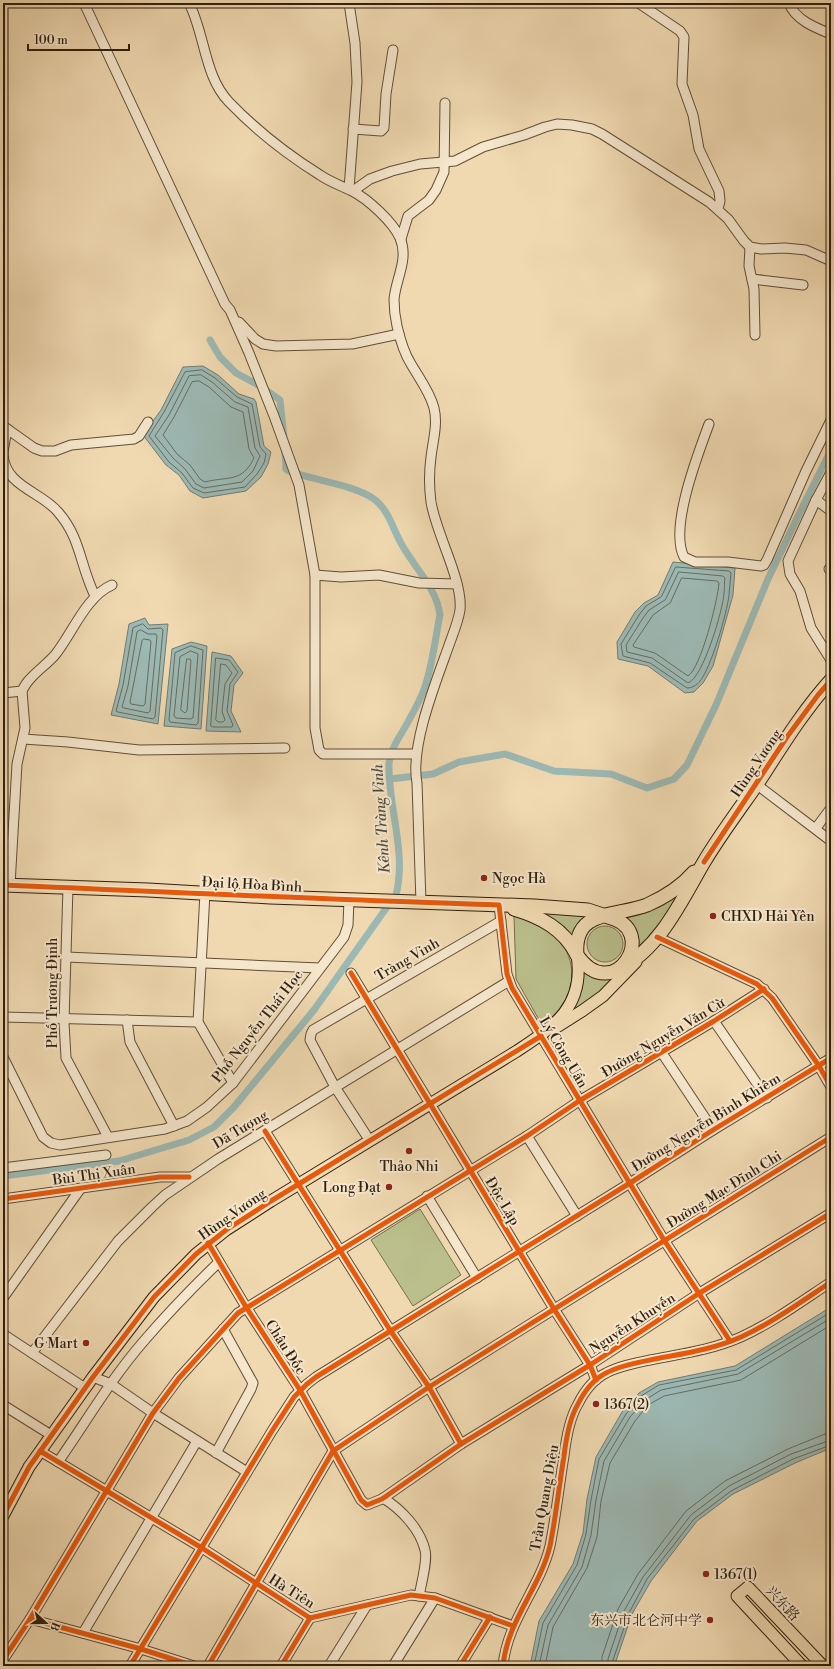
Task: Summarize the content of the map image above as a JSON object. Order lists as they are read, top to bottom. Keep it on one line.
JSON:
{"streets":{"highway":["Hùng Vương","Đại lộ Hòa Bình"],"main road":["兴东路"],"street":["Tràng Vinh","Phố Trương Định","Phố Nguyễn Thái Học","Đường Nguyễn Văn Cừ","Lý Công Uẩn","Đường Nguyễn Bỉnh Khiêm","Dã Tượng","Bùi Thị Xuân","Đường Mạc Đĩnh Chi","Độc Lập","Nguyễn Khuyến","Châu Đốc","Trần Quang Diệu","Hà Tiên"]},"crossings":[["Hùng Vương","Tràng Vinh"],["Hùng Vương","Lý Công Uẩn"],["Hùng Vương","Độc Lập"],["Hùng Vương","Châu Đốc"],["Hùng Vương","Hà Tiên"],["Đại lộ Hòa Bình","Phố Trương Định"],["Đại lộ Hòa Bình","Phố Nguyễn Thái Học"],["Đại lộ Hòa Bình","Lý Công Uẩn"],["Tràng Vinh","Lý Công Uẩn"],["Tràng Vinh","Dã Tượng"],["Tràng Vinh","Độc Lập"],["Phố Trương Định","Phố Nguyễn Thái Học"],["Đường Nguyễn Văn Cừ","Lý Công Uẩn"],["Đường Nguyễn Văn Cừ","Độc Lập"],["Đường Nguyễn Văn Cừ","Châu Đốc"],["Đường Nguyễn Văn Cừ","Hà Tiên"],["Lý Công Uẩn","Đường Nguyễn Bỉnh Khiêm"],["Lý Công Uẩn","Dã Tượng"],["Lý Công Uẩn","Đường Mạc Đĩnh Chi"],["Lý Công Uẩn","Nguyễn Khuyến"],["Đường Nguyễn Bỉnh Khiêm","Độc Lập"],["Đường Nguyễn Bỉnh Khiêm","Châu Đốc"],["Đường Nguyễn Bỉnh Khiêm","Hà Tiên"],["Dã Tượng","Bùi Thị Xuân"],["Dã Tượng","Độc Lập"],["Đường Mạc Đĩnh Chi","Độc Lập"],["Đường Mạc Đĩnh Chi","Châu Đốc"],["Đường Mạc Đĩnh Chi","Hà Tiên"],["Độc Lập","Nguyễn Khuyến"],["Độc Lập","Trần Quang Diệu"],["Nguyễn Khuyến","Châu Đốc"],["Trần Quang Diệu","Hà Tiên"]],"water":["Kênh Tràng Vinh"],"places":["Ngọc Hà","CHXD Hải Yên","Thảo Nhi","Long Đạt","G Mart","1367(2)","1367(1)","东兴市北仑河中学"],"scale_bar":"100 m","north":"right"}
